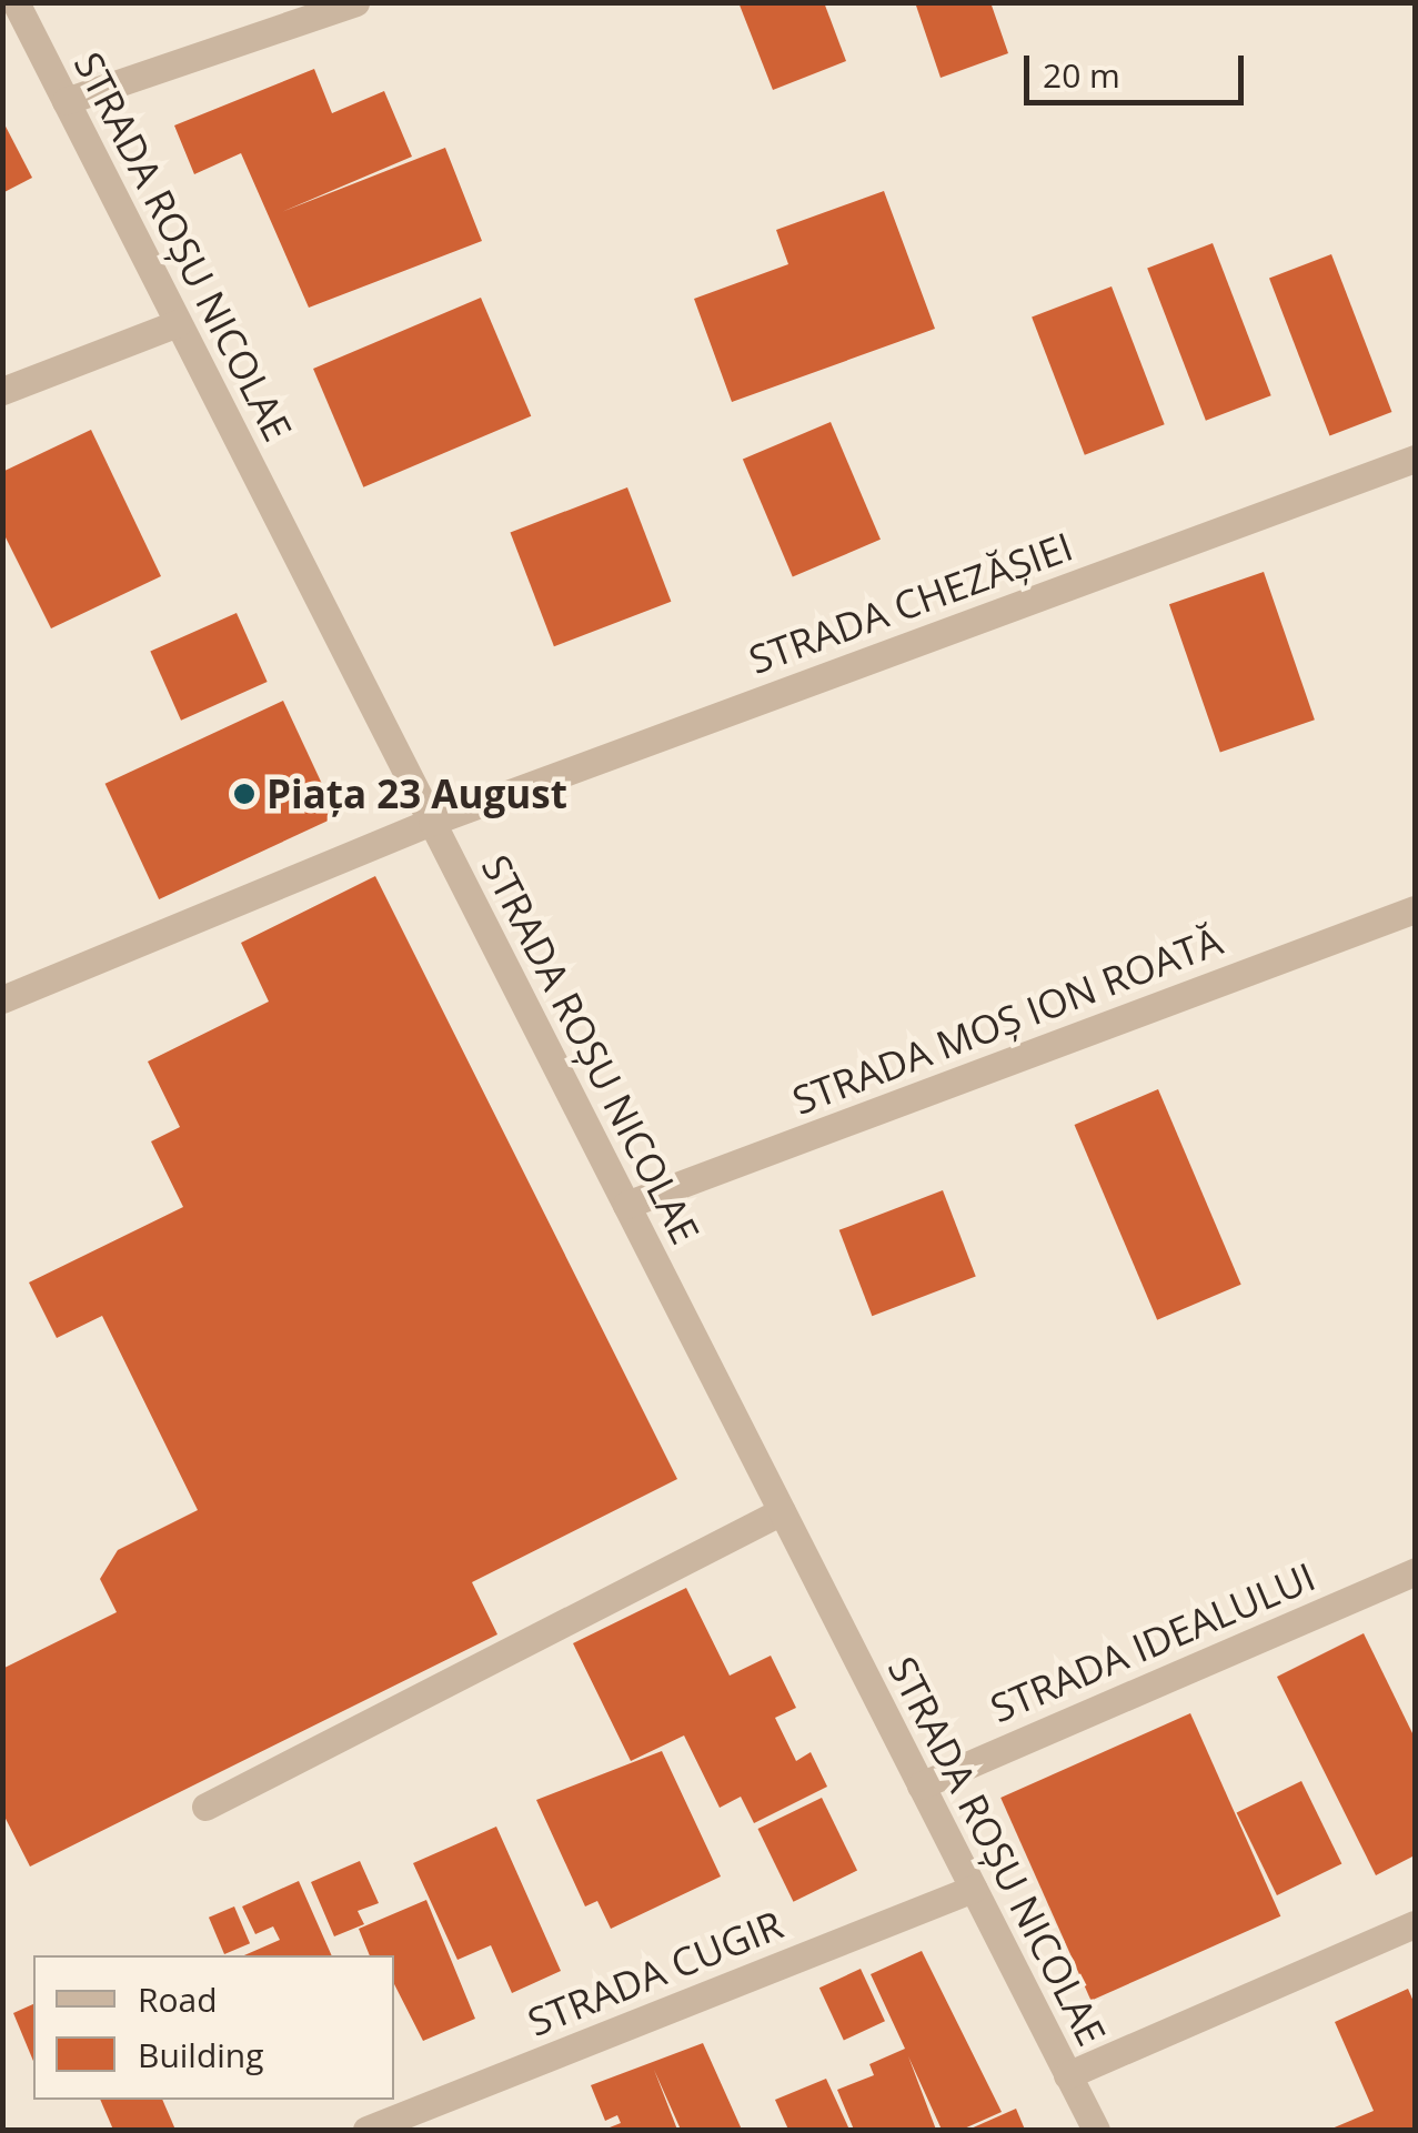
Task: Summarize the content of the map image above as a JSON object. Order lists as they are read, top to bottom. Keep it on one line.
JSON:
{"streets":{"street":["STRADA ROȘU NICOLAE","STRADA CHEZĂȘIEI","STRADA MOȘ ION ROATĂ","STRADA IDEALULUI","STRADA CUGIR"]},"crossings":[["STRADA ROȘU NICOLAE","STRADA CHEZĂȘIEI"],["STRADA ROȘU NICOLAE","STRADA MOȘ ION ROATĂ"],["STRADA ROȘU NICOLAE","STRADA IDEALULUI"],["STRADA ROȘU NICOLAE","STRADA CUGIR"]],"places":["Piața 23 August"],"legend":["Road","Building"],"scale_bar":"20 m"}
